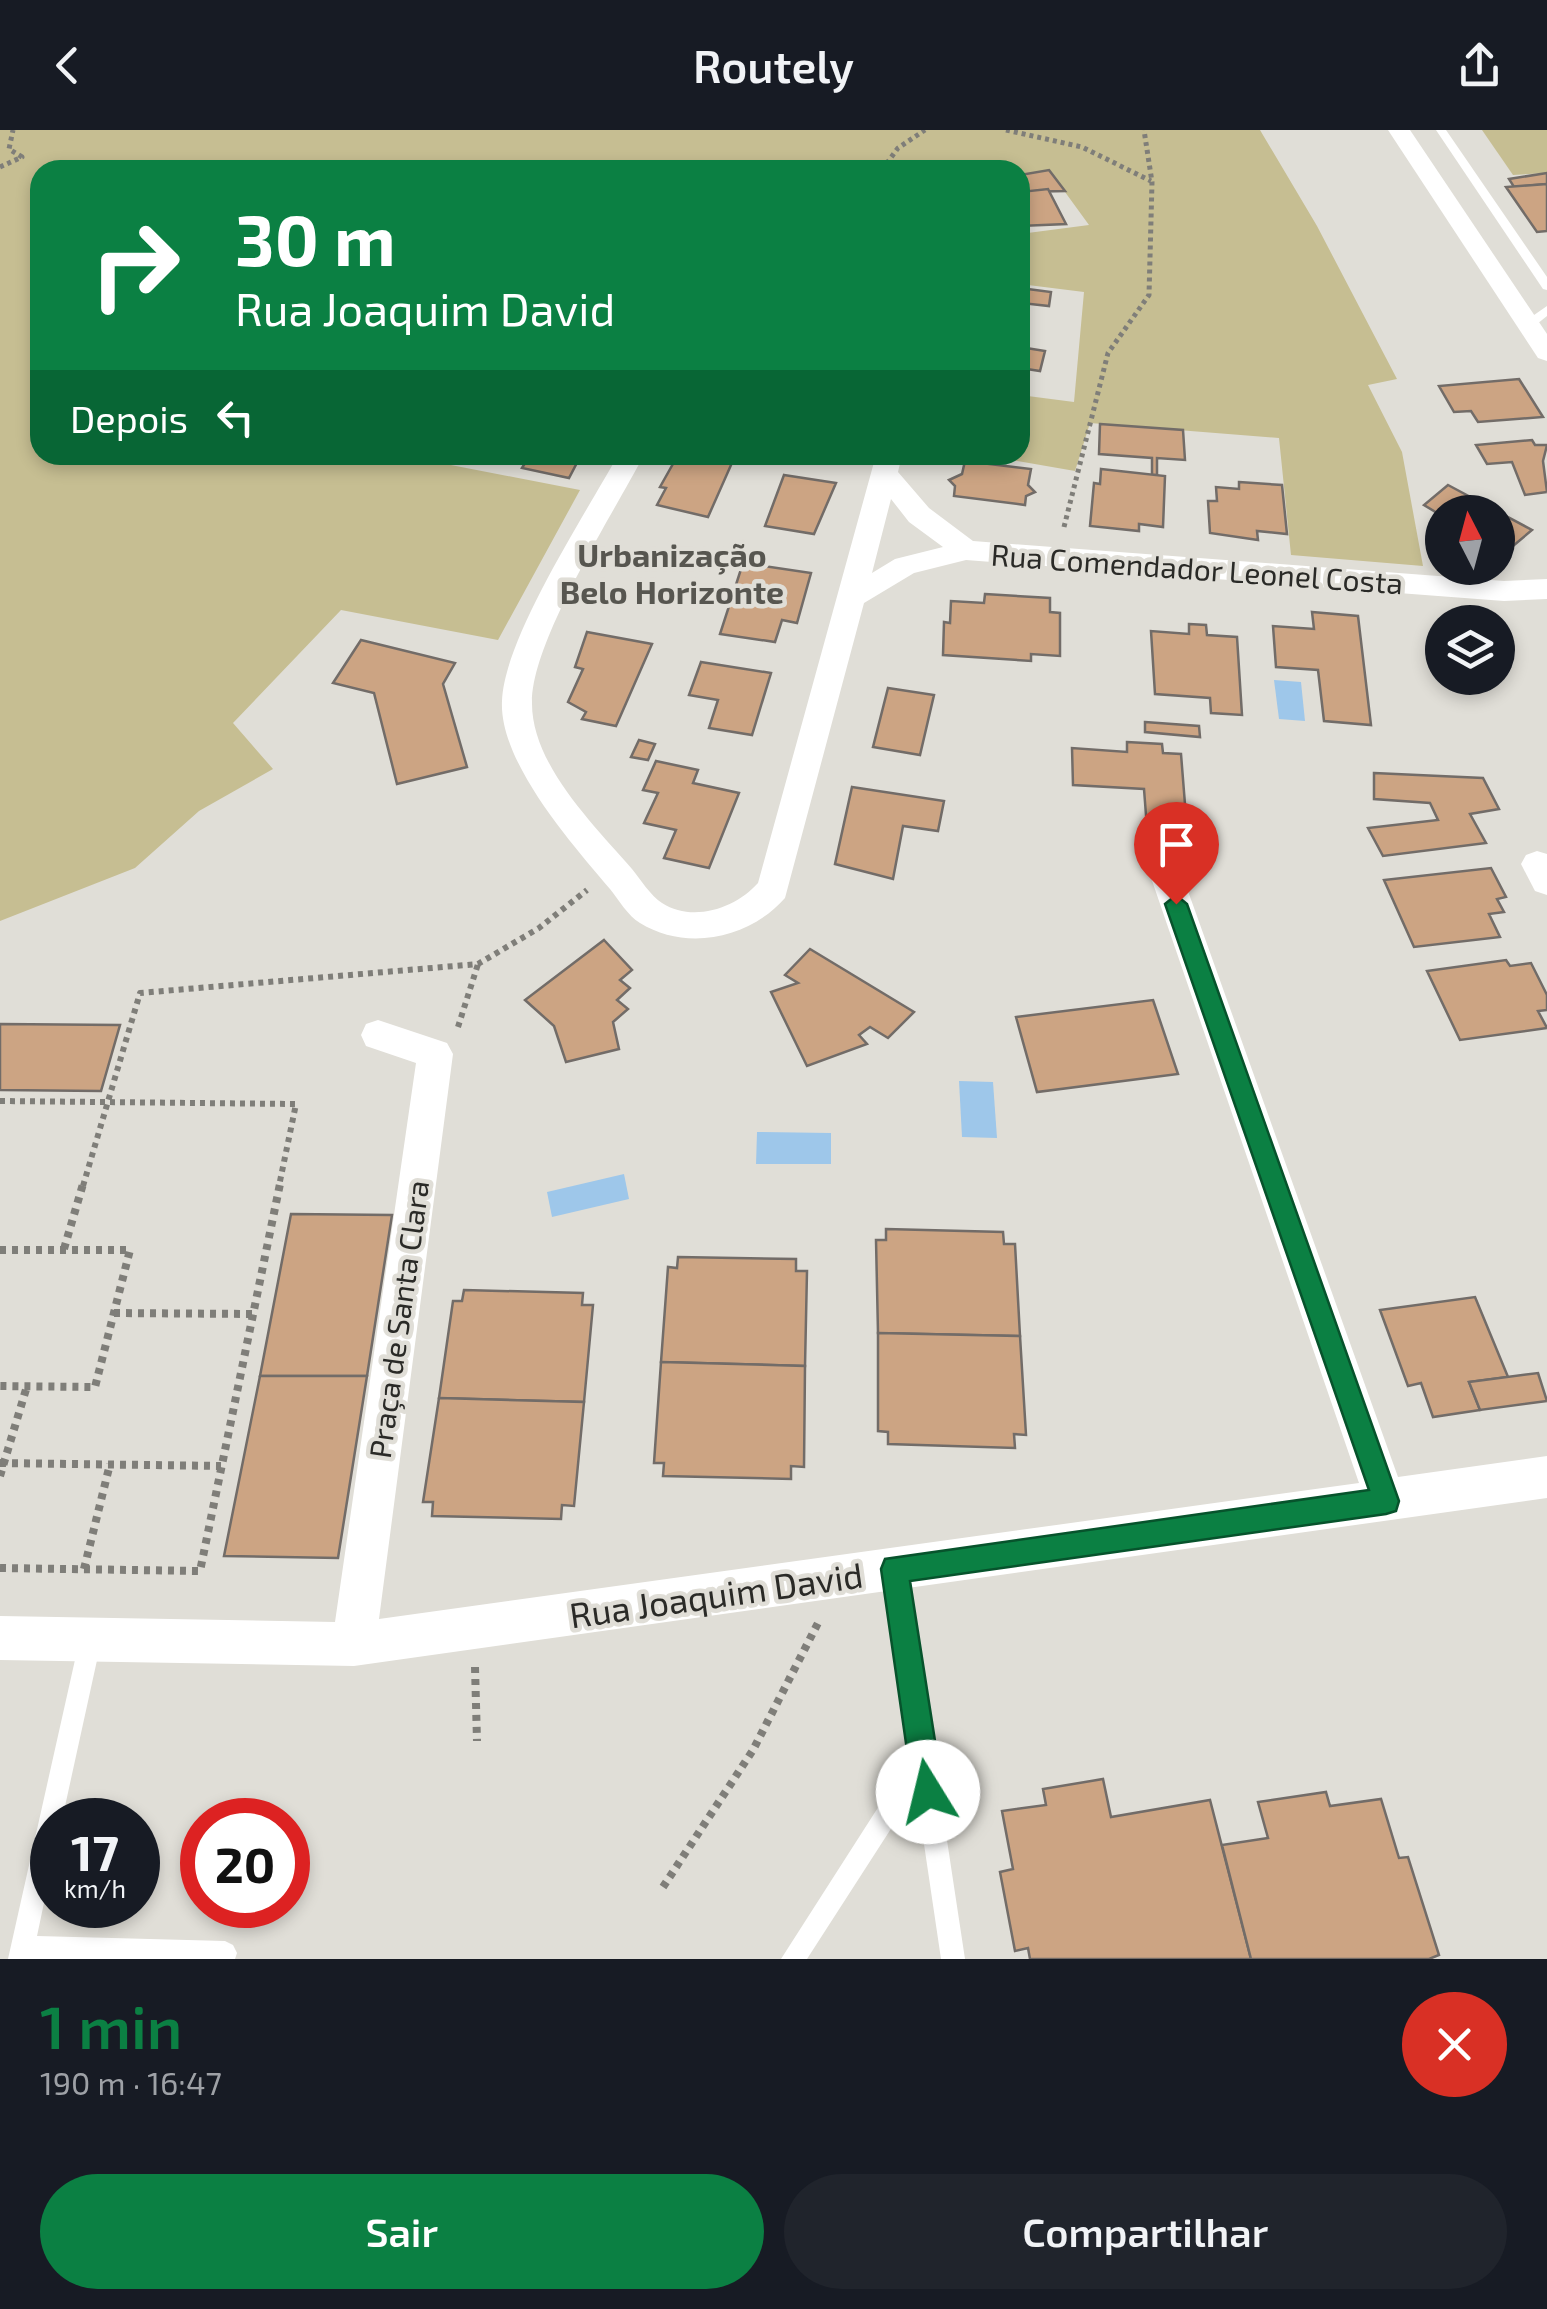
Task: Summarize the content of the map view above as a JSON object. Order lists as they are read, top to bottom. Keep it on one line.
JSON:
{"streets":{"street":["Rua Comendador Leonel Costa","Praça de Santa Clara","Rua Joaquim David"]},"crossings":[["Praça de Santa Clara","Rua Joaquim David"]],"districts":["Urbanização Belo Horizonte"],"north":"top","page":{"header":"Routely","turn":["30 m","Rua Joaquim David"],"then":"Depois","speed":"17 km/h","limit":"20","heading":["1 min","190 m · 16:47"],"buttons":["Sair","Compartilhar"]}}
